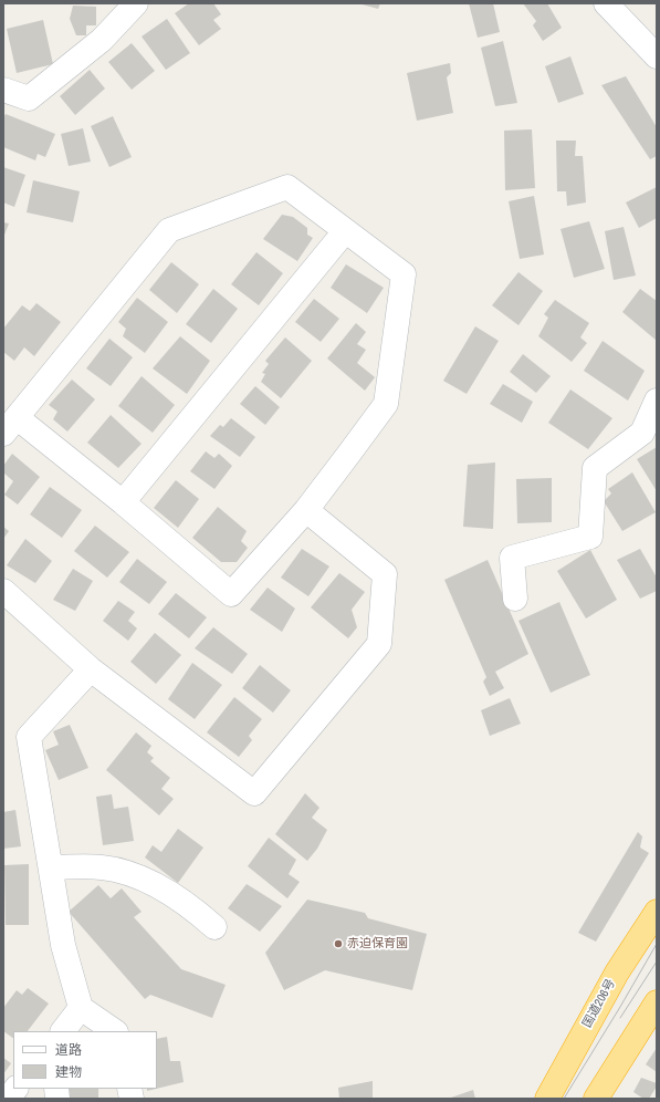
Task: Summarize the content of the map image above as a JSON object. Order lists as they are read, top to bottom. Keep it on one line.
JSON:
{"streets":{"highway":["国道206号"]},"places":["赤迫保育園"],"legend":["道路","建物"]}
